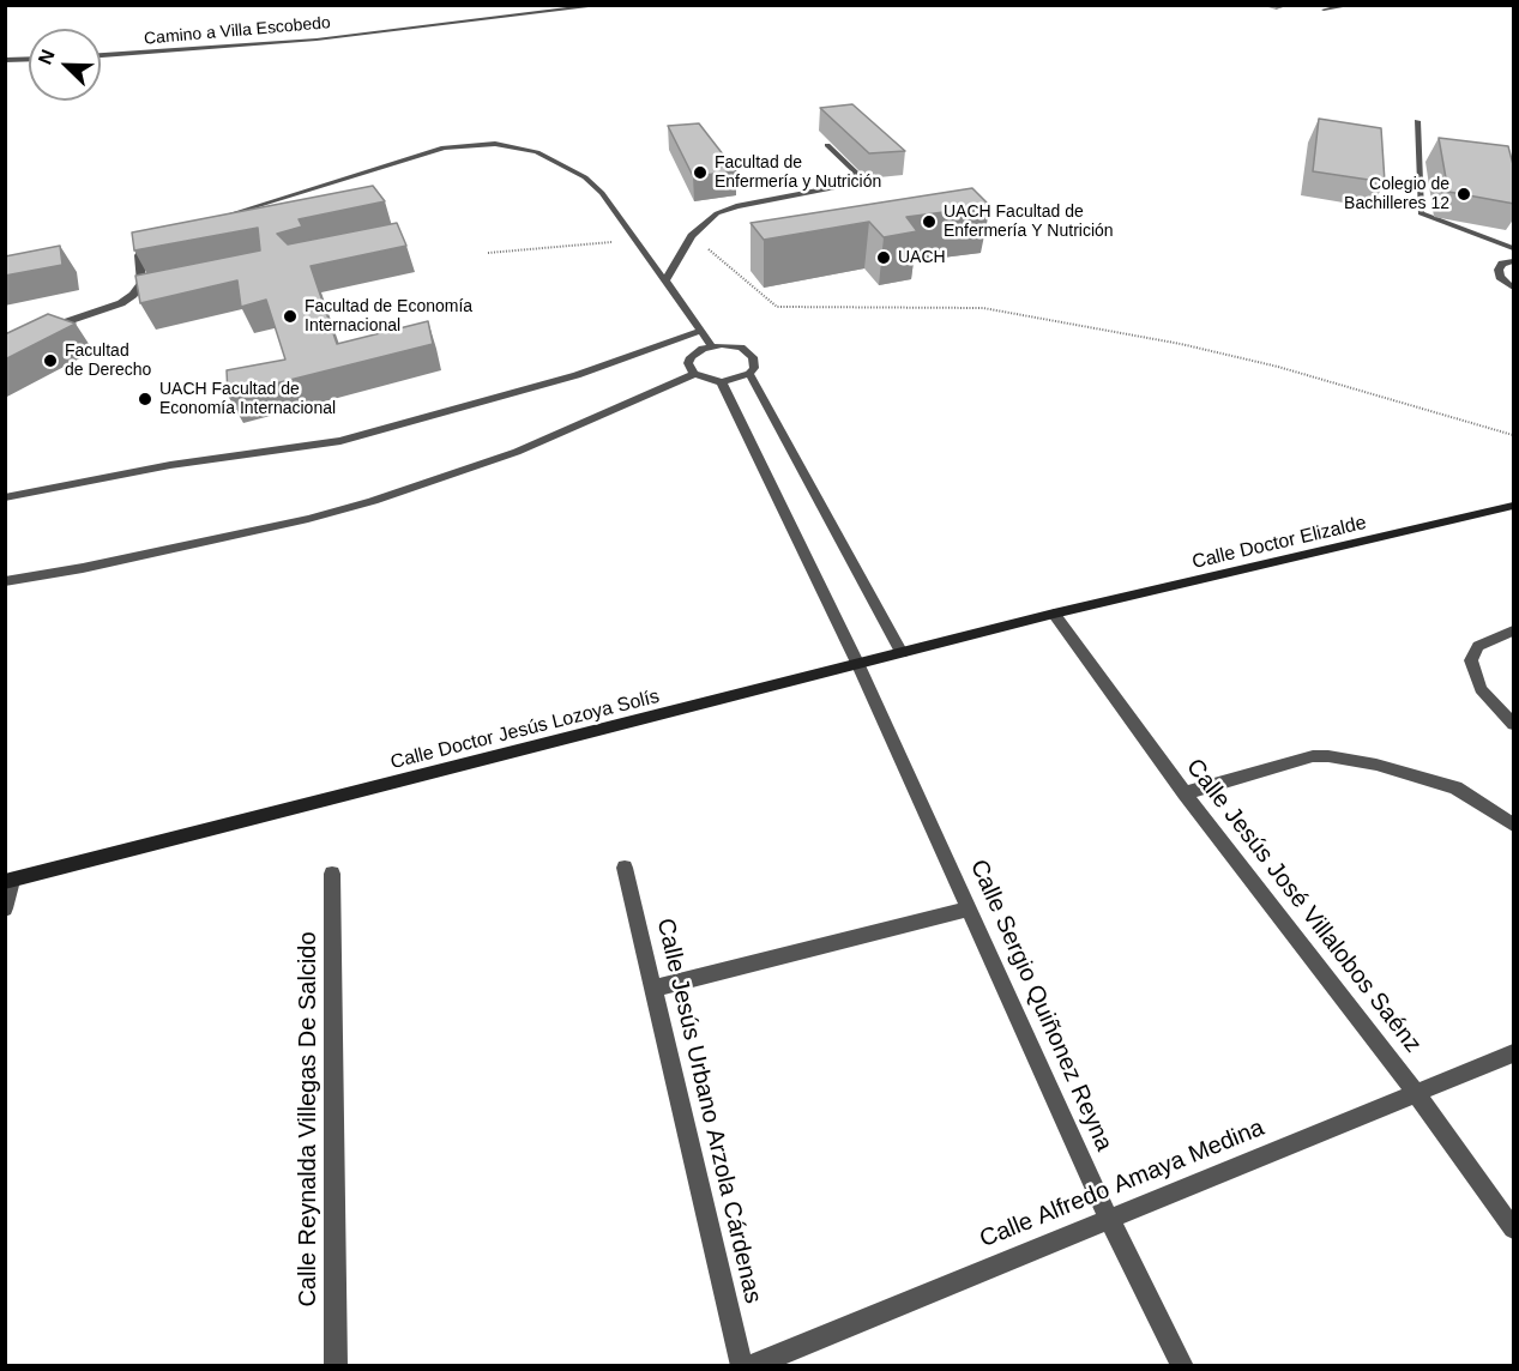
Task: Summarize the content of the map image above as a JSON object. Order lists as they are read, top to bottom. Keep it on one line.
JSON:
{"streets":{"street":["Camino a Villa Escobedo","Calle Doctor Elizalde","Calle Doctor Jesús Lozoya Solís","Calle Jesús José Villalobos Saénz","Calle Sergio Quiñonez Reyna","Calle Jesús Urbano Arzola Cárdenas","Calle Reynalda Villegas De Salcido","Calle Alfredo Amaya Medina"]},"crossings":[["Calle Doctor Elizalde","Calle Doctor Jesús Lozoya Solís"],["Calle Doctor Elizalde","Calle Jesús José Villalobos Saénz"],["Calle Doctor Jesús Lozoya Solís","Calle Jesús José Villalobos Saénz"],["Calle Doctor Jesús Lozoya Solís","Calle Sergio Quiñonez Reyna"],["Calle Jesús José Villalobos Saénz","Calle Alfredo Amaya Medina"],["Calle Sergio Quiñonez Reyna","Calle Alfredo Amaya Medina"]],"places":["Facultad de Enfermería y Nutrición","Colegio de Bachilleres 12","UACH Facultad de Enfermería Y Nutrición","UACH","Facultad de Economía Internacional","Facultad de Derecho","UACH Facultad de Economía Internacional"],"north":"top left"}
